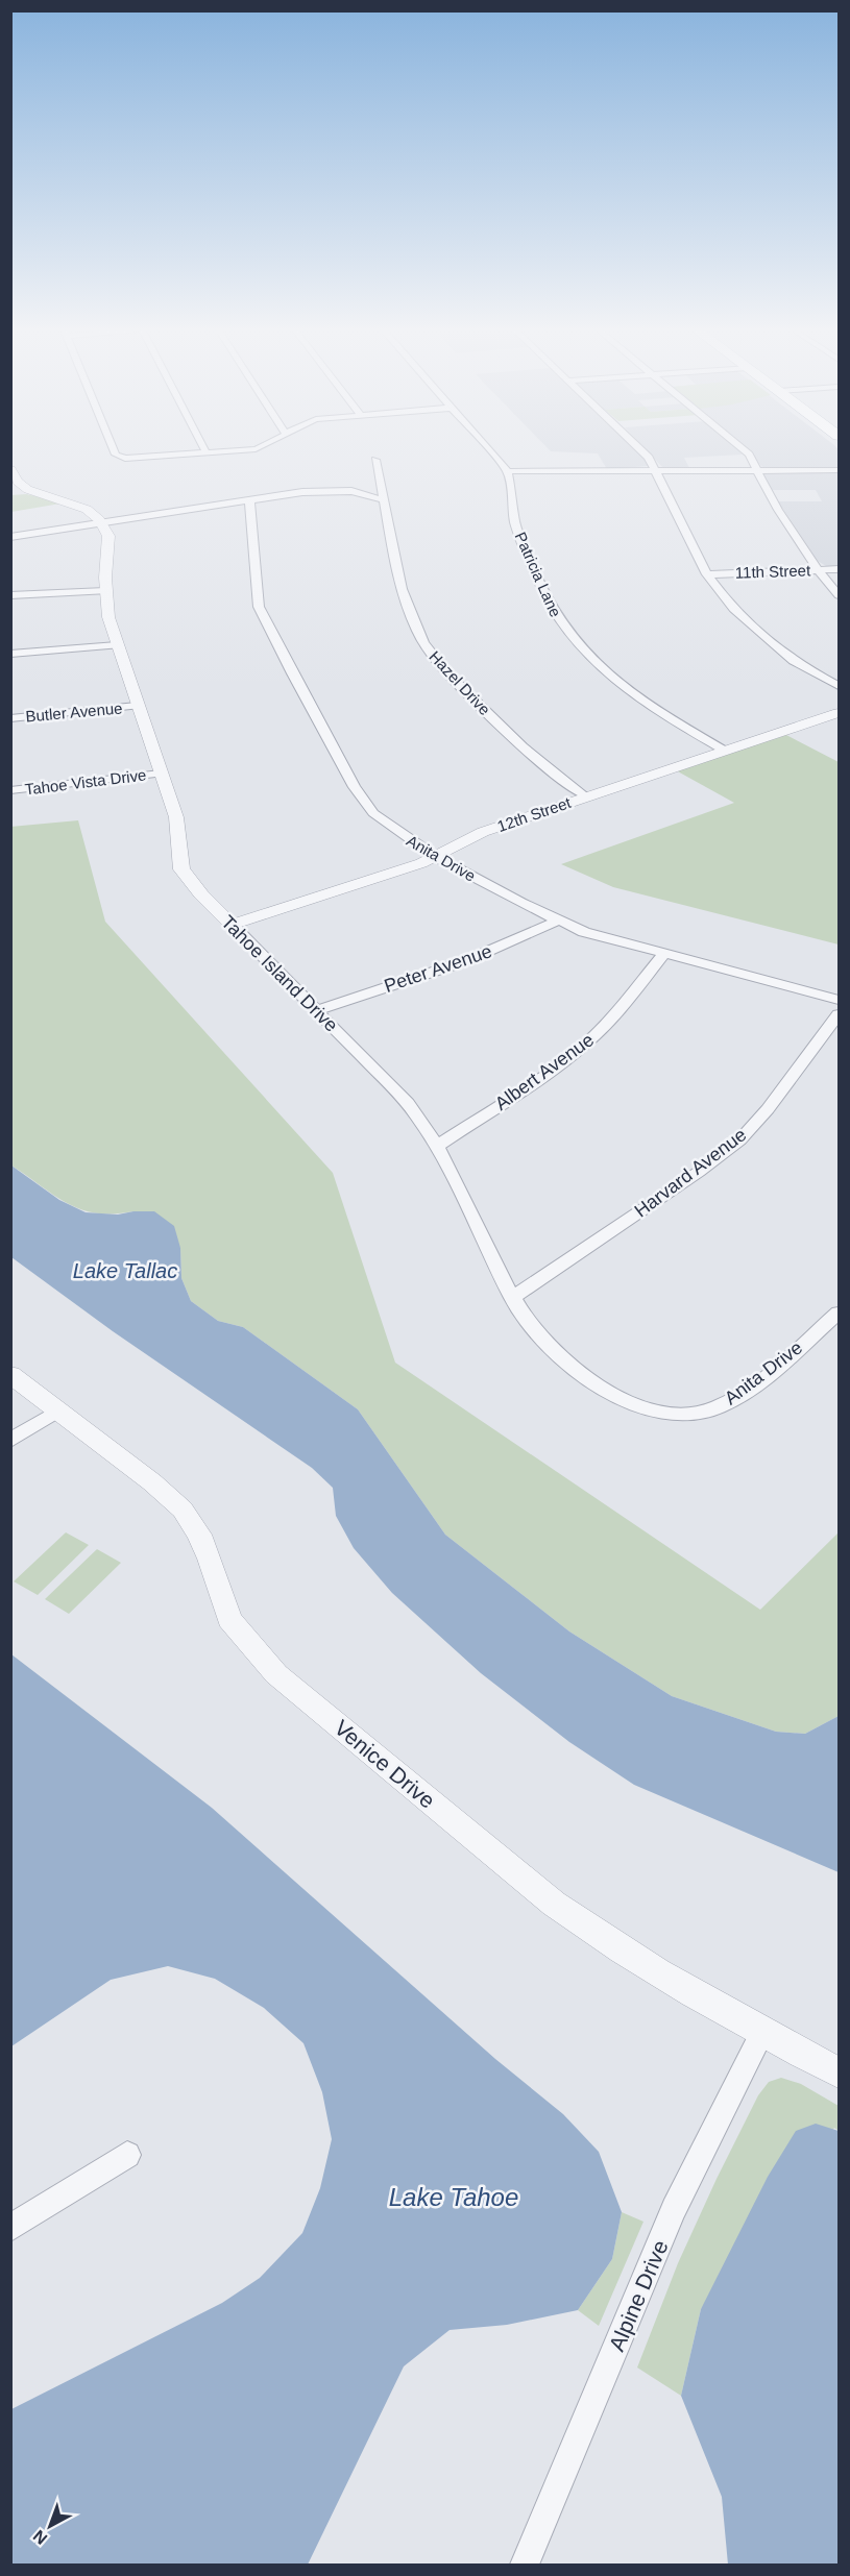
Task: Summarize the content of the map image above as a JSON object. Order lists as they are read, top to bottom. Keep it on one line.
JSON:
{"streets":{"street":["11th Street","Patricia Lane","Hazel Drive","Butler Avenue","Tahoe Vista Drive","12th Street","Anita Drive","Peter Avenue","Tahoe Island Drive","Albert Avenue","Harvard Avenue","Venice Drive","Alpine Drive"]},"crossings":[["Patricia Lane","12th Street"],["Hazel Drive","12th Street"],["Butler Avenue","Tahoe Island Drive"],["Tahoe Vista Drive","Tahoe Island Drive"],["12th Street","Anita Drive"],["12th Street","Tahoe Island Drive"],["Anita Drive","Peter Avenue"],["Anita Drive","Tahoe Island Drive"],["Anita Drive","Albert Avenue"],["Peter Avenue","Tahoe Island Drive"],["Tahoe Island Drive","Albert Avenue"],["Tahoe Island Drive","Harvard Avenue"],["Venice Drive","Alpine Drive"]],"water":["Lake Tallac","Lake Tahoe"],"north":"bottom left"}
